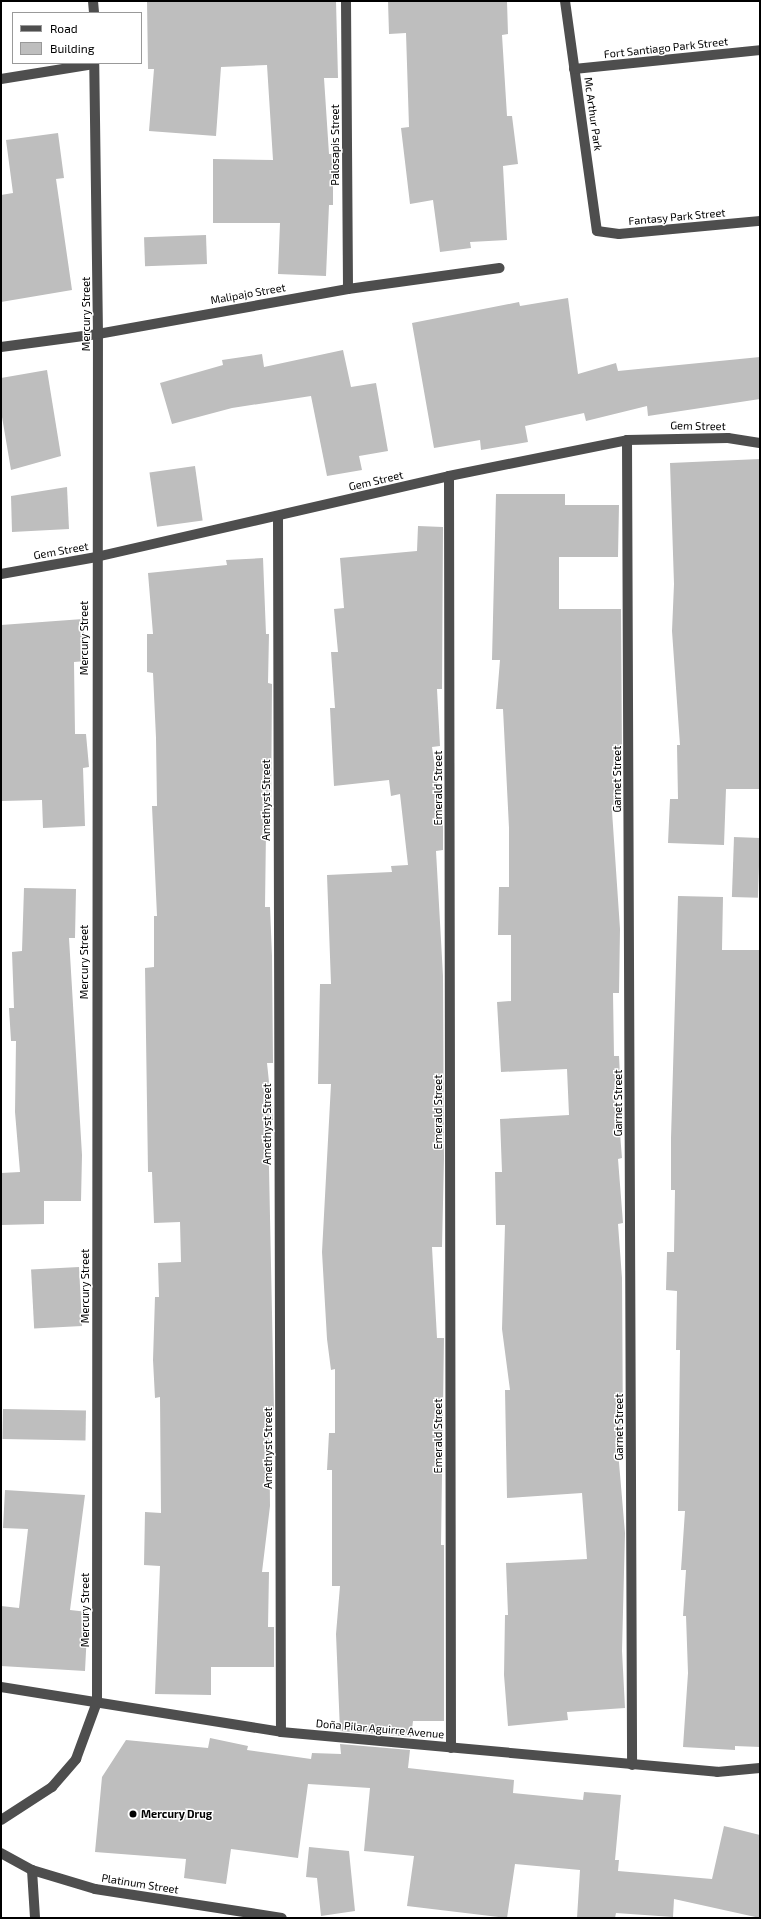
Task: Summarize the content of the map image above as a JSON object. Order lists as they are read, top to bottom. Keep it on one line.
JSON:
{"streets":{"street":["Fort Santiago Park Street","Mc Arthur Park","Palosapis Street","Fantasy Park Street","Malipajo Street","Mercury Street","Gem Street","Garnet Street","Emerald Street","Amethyst Street","Doña Pilar Aguirre Avenue","Platinum Street"]},"crossings":[["Fort Santiago Park Street","Mc Arthur Park"],["Mc Arthur Park","Fantasy Park Street"],["Palosapis Street","Malipajo Street"],["Malipajo Street","Mercury Street"],["Mercury Street","Gem Street"],["Mercury Street","Doña Pilar Aguirre Avenue"],["Gem Street","Garnet Street"],["Gem Street","Emerald Street"],["Gem Street","Amethyst Street"],["Garnet Street","Doña Pilar Aguirre Avenue"],["Emerald Street","Doña Pilar Aguirre Avenue"],["Amethyst Street","Doña Pilar Aguirre Avenue"]],"places":["Mercury Drug"],"legend":["Road","Building"]}
